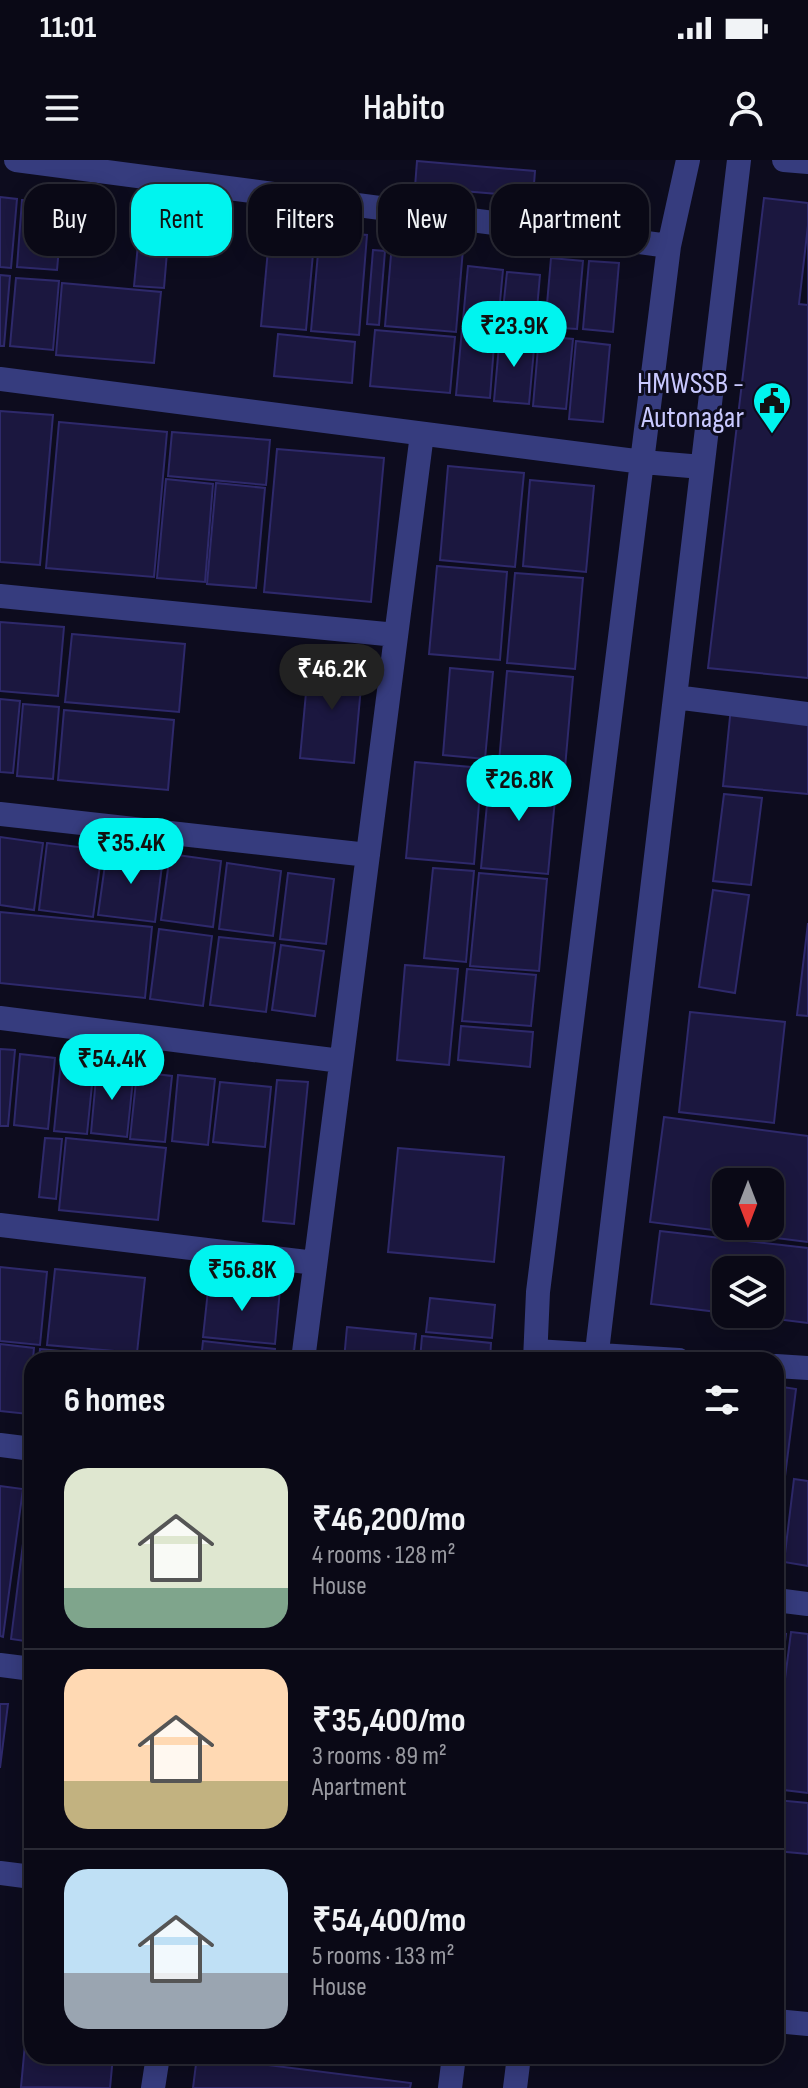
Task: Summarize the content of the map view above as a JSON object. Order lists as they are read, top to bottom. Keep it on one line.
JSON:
{"places":{"public building":["HMWSSB - Autonagar"]},"north":"bottom","page":{"status":"11:01","header":"Habito","chip":["Buy","Rent","Filters","New","Apartment"],"price":["₹23.9K","₹46.2K","₹26.8K","₹35.4K","₹54.4K","₹56.8K"],"heading":"6 homes","list":[{"name":"₹46,200/mo","note":"4 rooms · 128 m² · House"},{"name":"₹35,400/mo","note":"3 rooms · 89 m² · Apartment"},{"name":"₹54,400/mo","note":"5 rooms · 133 m² · House"}]}}
